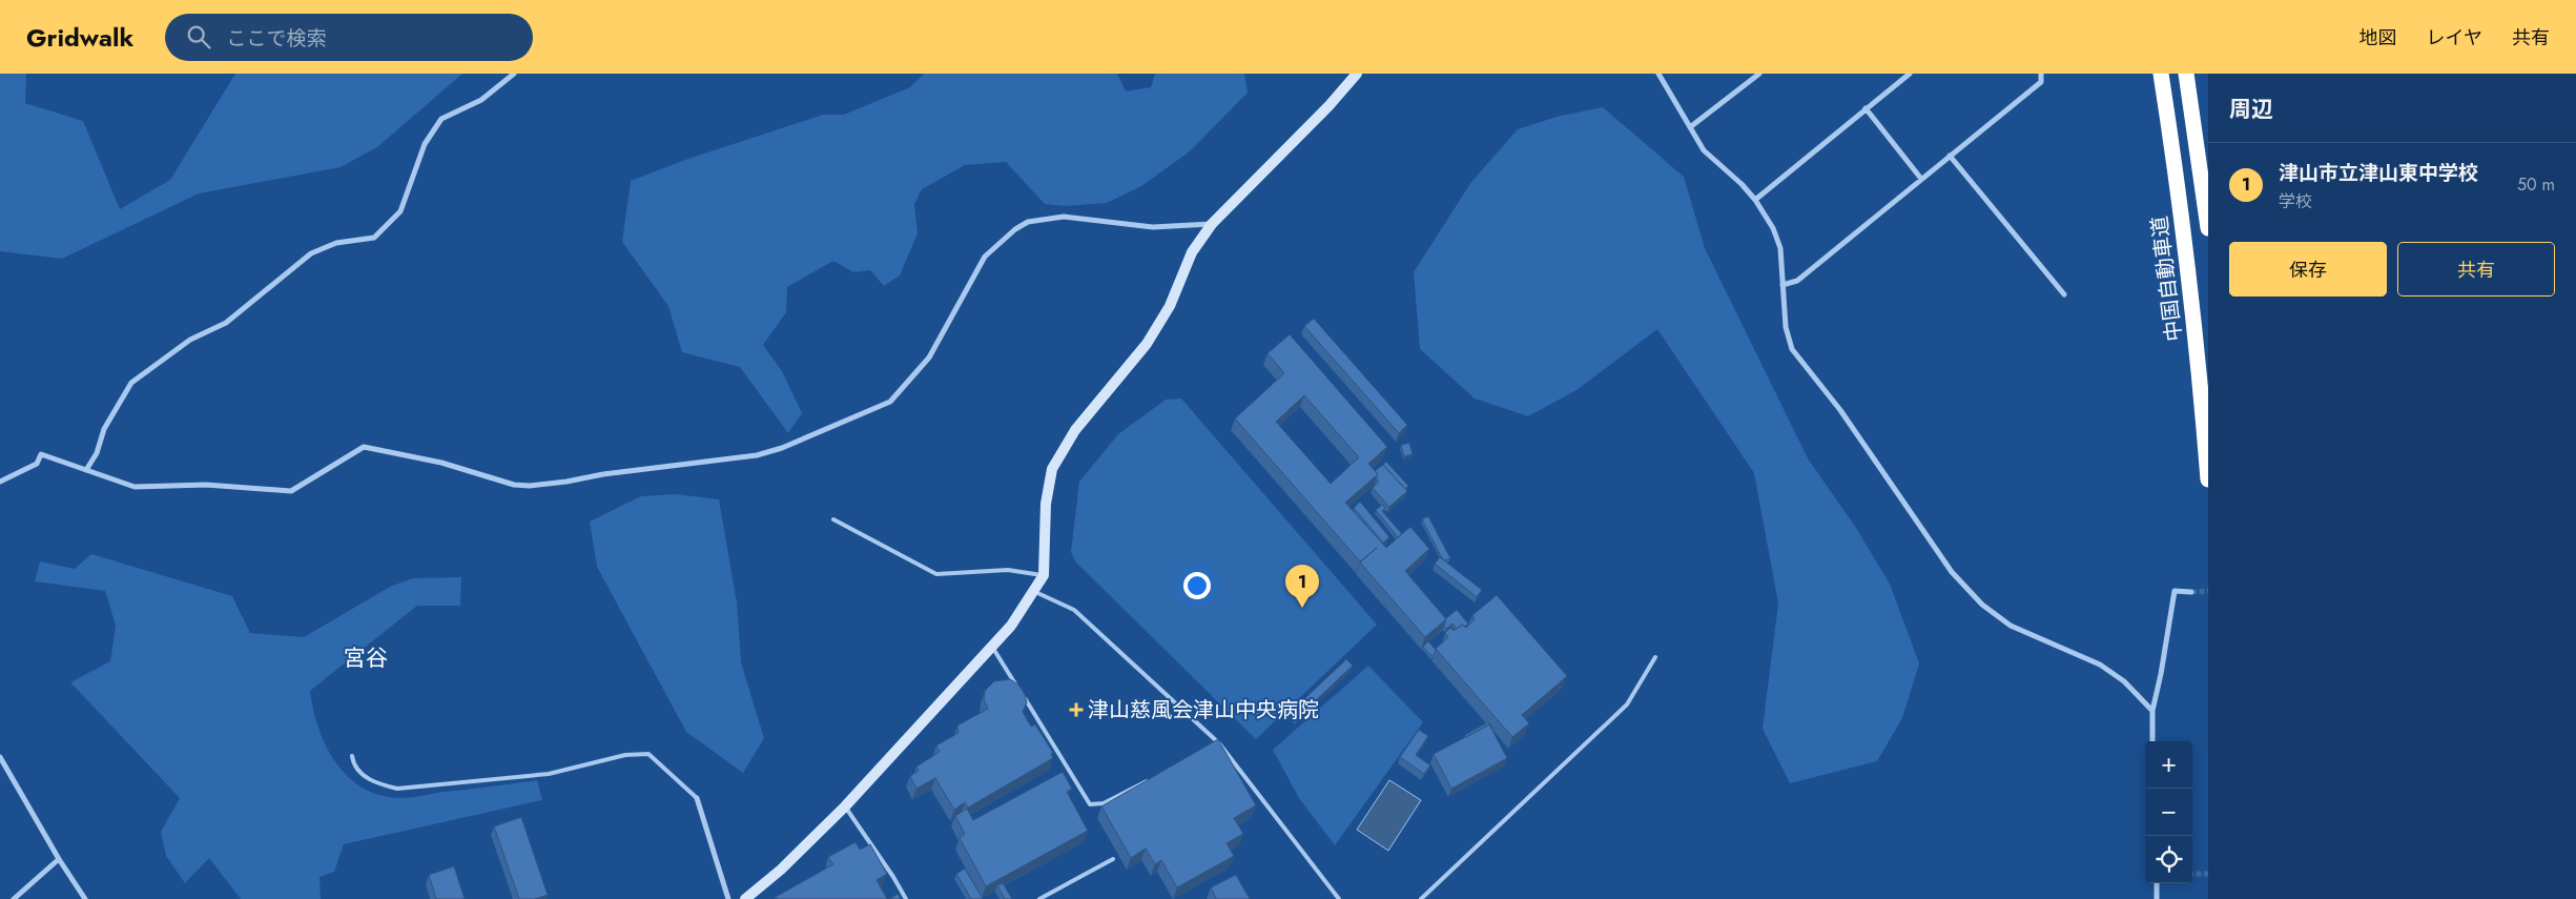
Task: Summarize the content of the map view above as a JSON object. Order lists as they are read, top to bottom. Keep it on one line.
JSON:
{"streets":{"highway":["中国自動車道"]},"districts":["宮谷"],"places":{"health":["津山慈風会津山中央病院"]},"page":{"header":"Gridwalk","search":"ここで検索","nav":["地図","レイヤ","共有"],"heading":"周辺","list":[{"mark":"1","name":"津山市立津山東中学校","note":"学校","value":"50 m"}],"buttons":["保存","共有"],"pins":"1","map_buttons":["+","−"]}}
